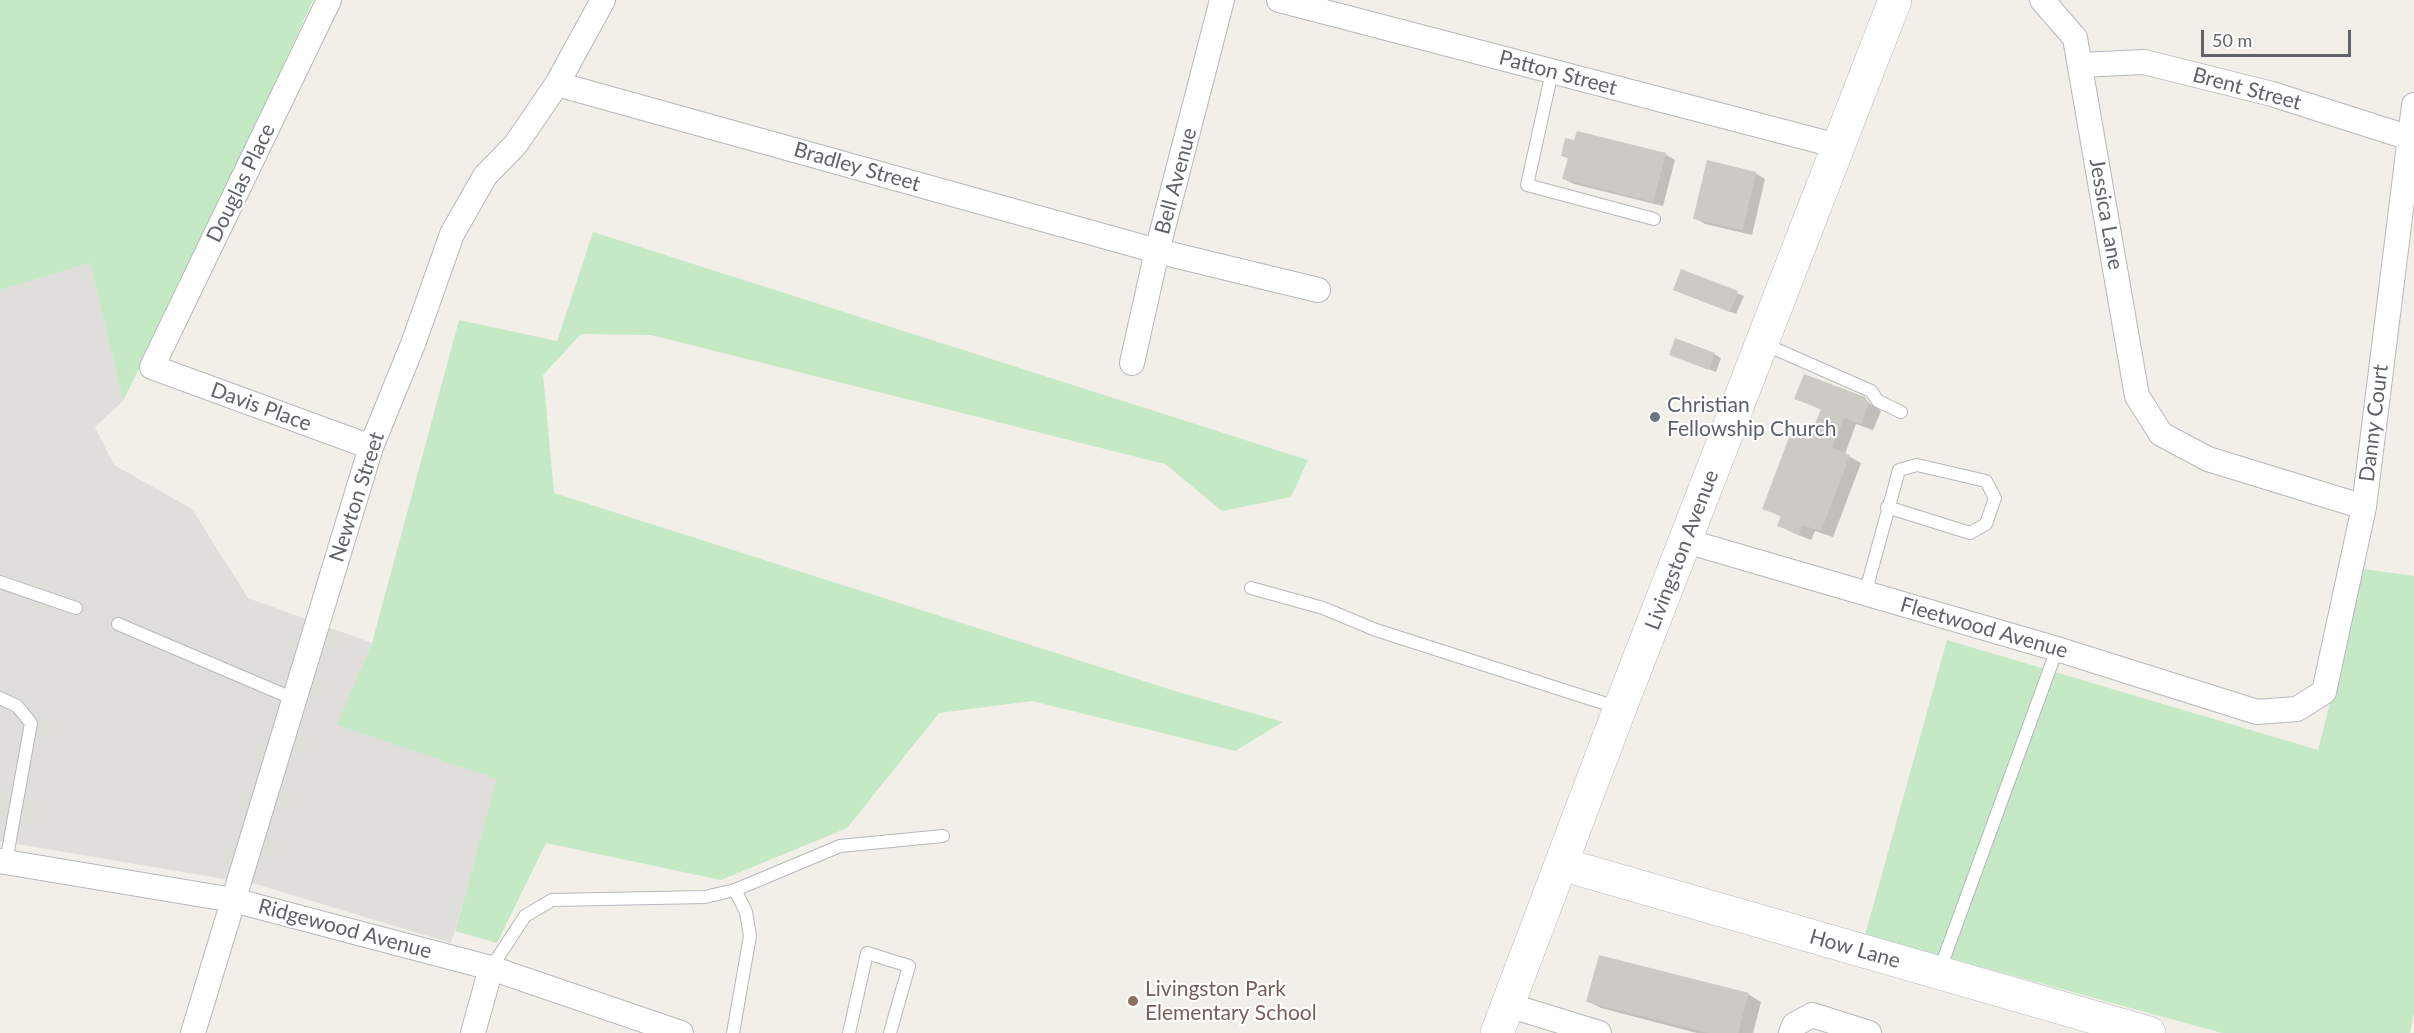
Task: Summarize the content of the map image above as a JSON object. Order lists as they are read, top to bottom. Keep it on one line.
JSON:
{"streets":{"main road":["Livingston Avenue","How Lane"],"street":["Patton Street","Brent Street","Bradley Street","Bell Avenue","Douglas Place","Jessica Lane","Davis Place","Danny Court","Newton Street","Fleetwood Avenue","Ridgewood Avenue"]},"crossings":[["Patton Street","Livingston Avenue"],["Brent Street","Jessica Lane"],["Brent Street","Danny Court"],["Bradley Street","Bell Avenue"],["Bradley Street","Newton Street"],["Douglas Place","Davis Place"],["Jessica Lane","Danny Court"],["Davis Place","Newton Street"],["Danny Court","Fleetwood Avenue"],["Newton Street","Ridgewood Avenue"],["Livingston Avenue","Fleetwood Avenue"],["Livingston Avenue","How Lane"]],"places":["Christian Fellowship Church","Livingston Park Elementary School"],"scale_bar":"50 m"}
